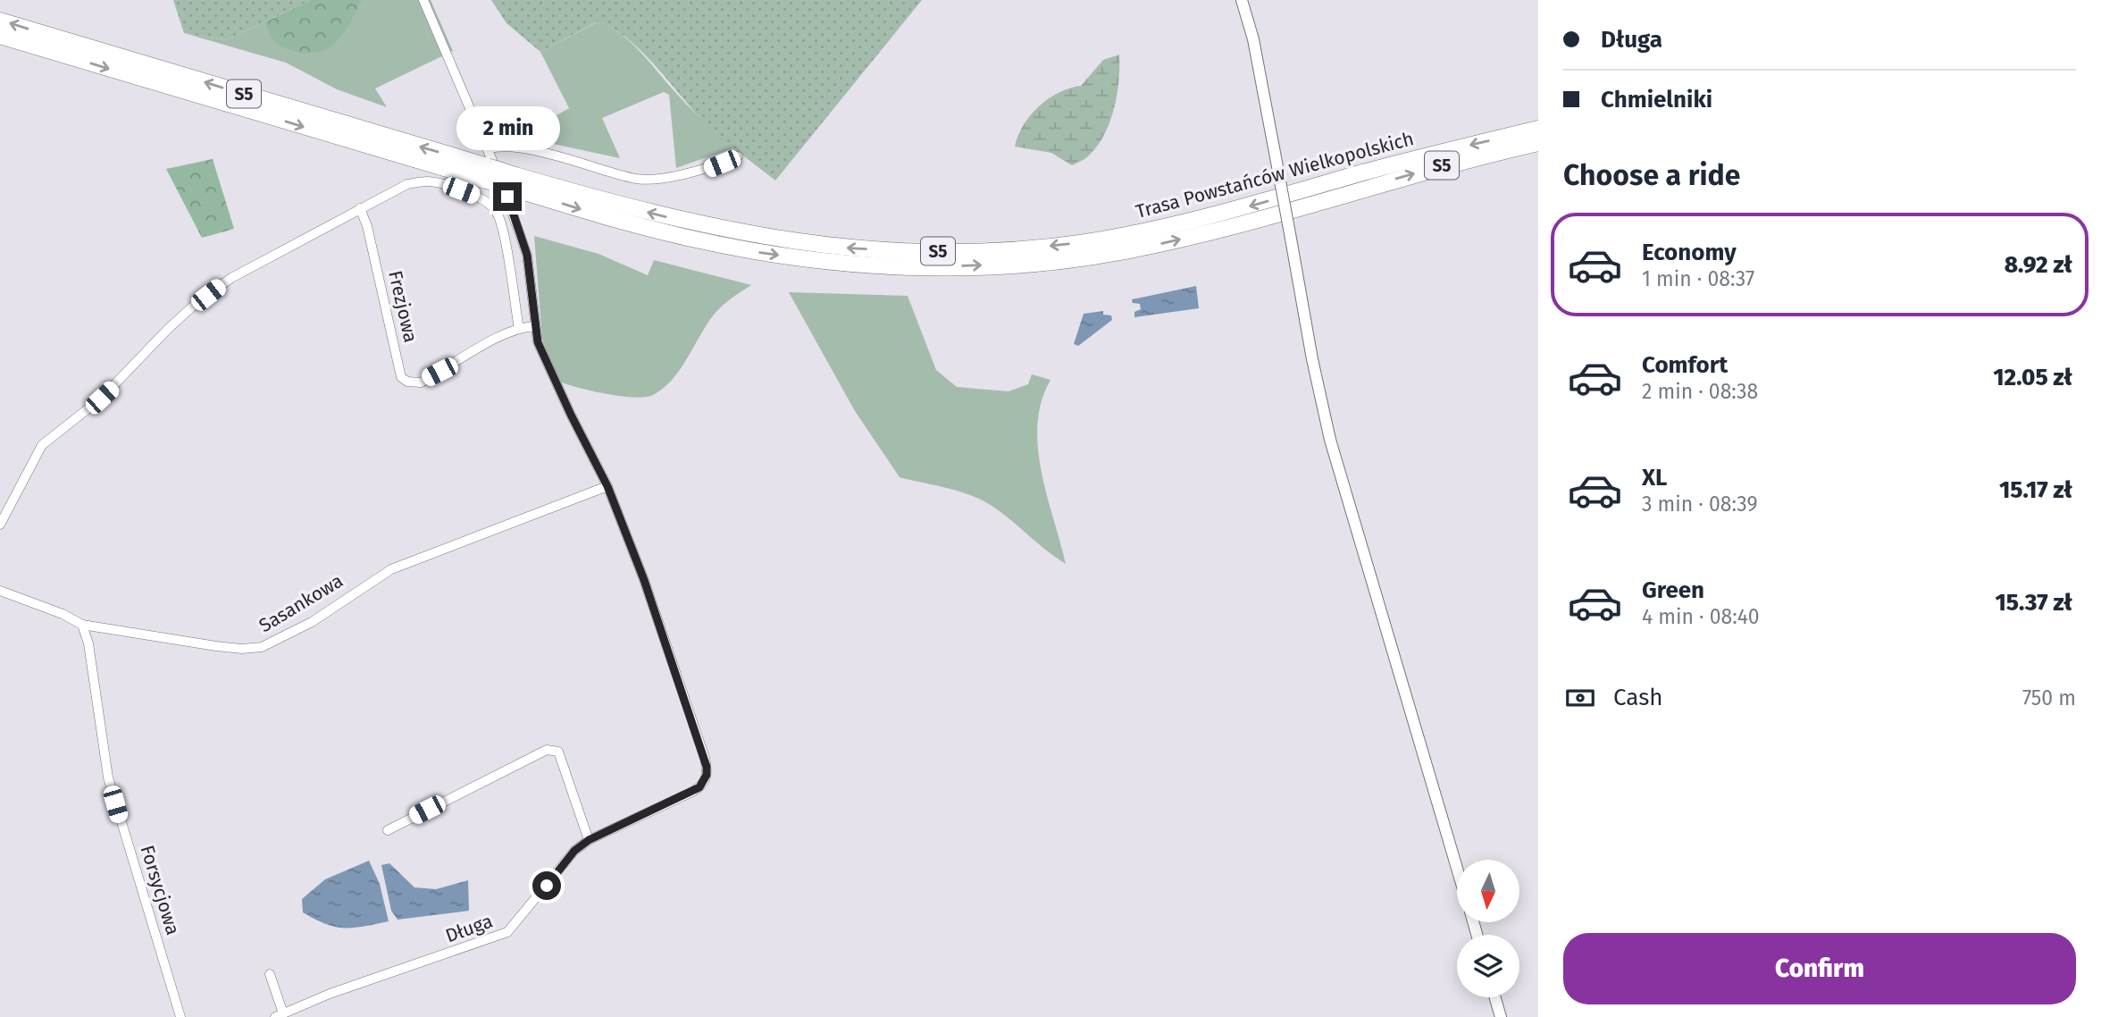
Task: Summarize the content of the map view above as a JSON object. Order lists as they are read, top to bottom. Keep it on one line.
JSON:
{"streets":{"highway":["S5","Trasa Powstańców Wielkopolskich"],"street":["Frezjowa","Sasankowa","Forsycjowa","Długa"]},"crossings":[["Frezjowa","Długa"],["Sasankowa","Forsycjowa"],["Sasankowa","Długa"]],"north":"bottom","page":{"banner":["Długa","Chmielniki"],"bubble":"2 min","heading":"Choose a ride","list":[{"name":"Economy","note":"1 min · 08:37","value":"8.92 zł"},{"name":"Comfort","note":"2 min · 08:38","value":"12.05 zł"},{"name":"XL","note":"3 min · 08:39","value":"15.17 zł"},{"name":"Green","note":"4 min · 08:40","value":"15.37 zł"}],"pay":["Cash","750 m"],"buttons":"Confirm"}}
